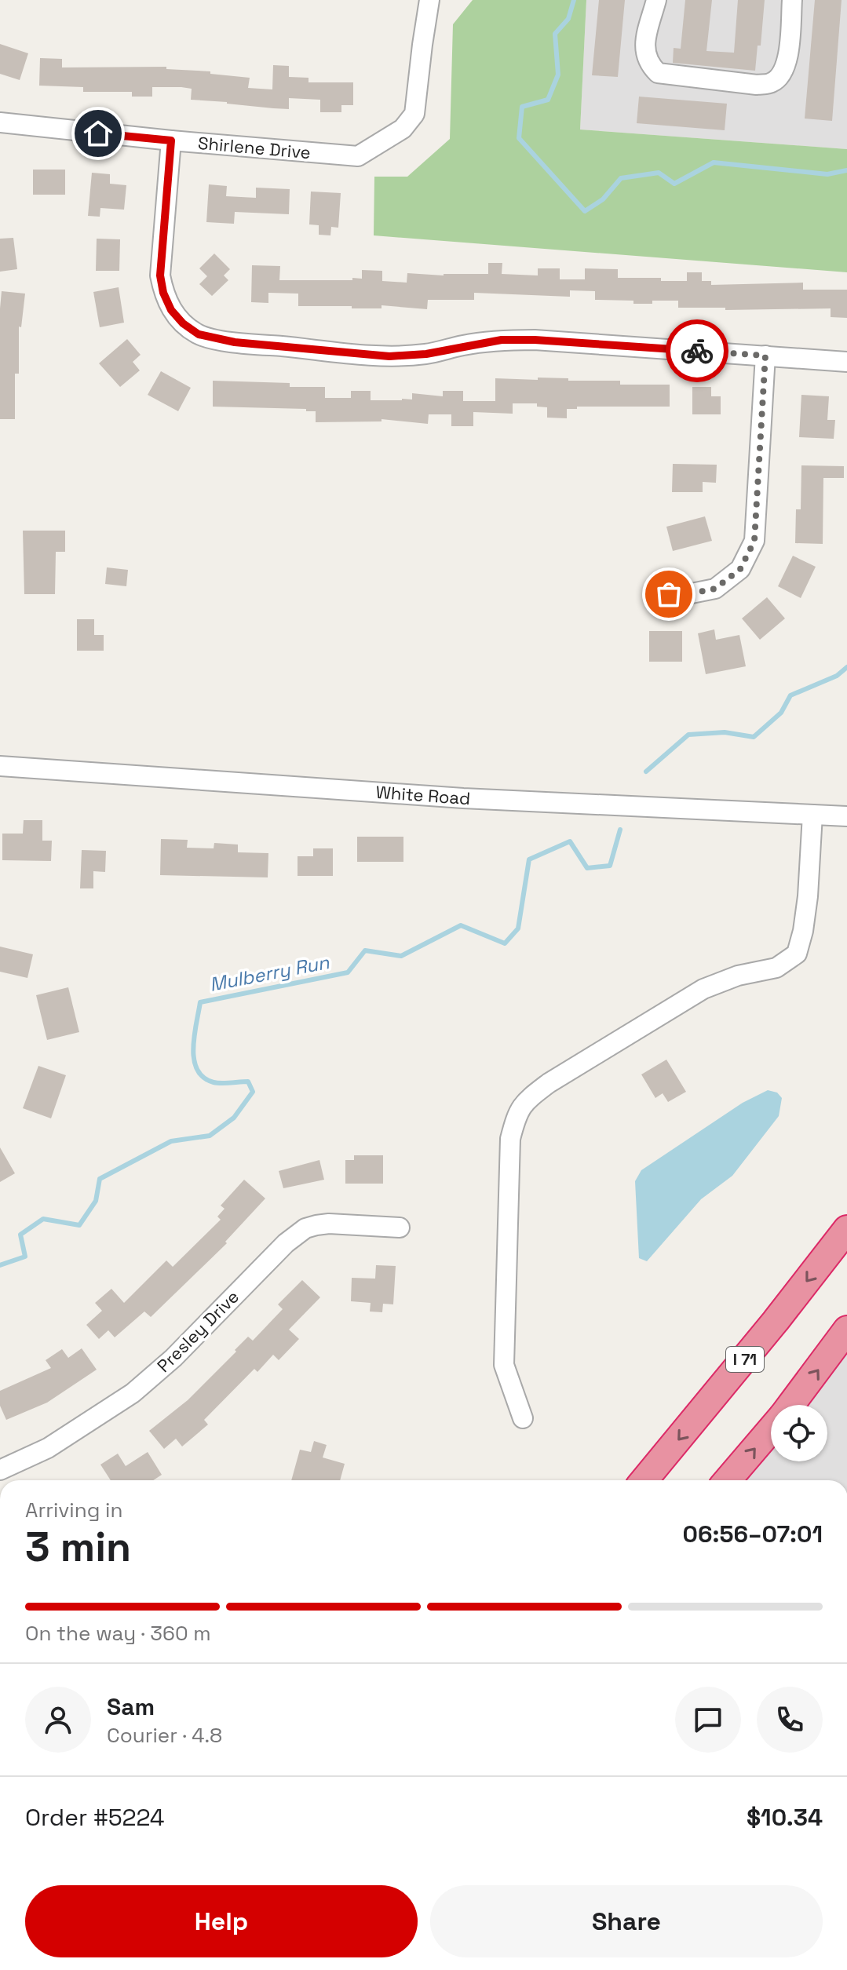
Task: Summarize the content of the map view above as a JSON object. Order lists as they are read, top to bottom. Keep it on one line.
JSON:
{"streets":{"highway":["I 71"],"street":["Shirlene Drive","White Road","Presley Drive"]},"water":["Mulberry Run"],"page":{"heading":["3 min","Arriving in","06:56–07:01"],"panel":["Sam","Courier · 4.8","Order #5224","$10.34"],"bar":"On the way · 360 m","buttons":["Help","Share"]}}
